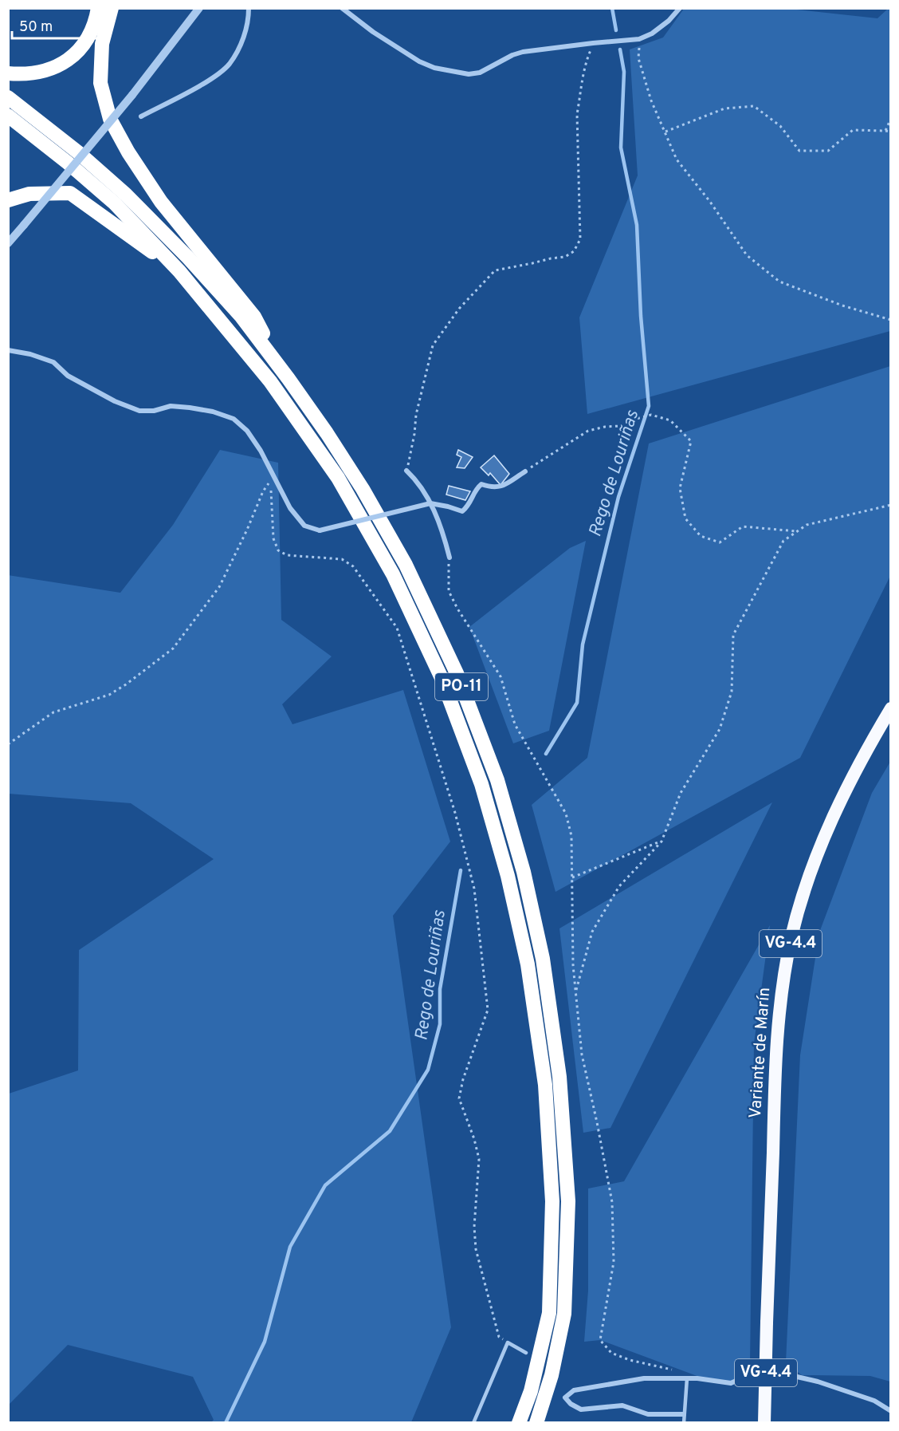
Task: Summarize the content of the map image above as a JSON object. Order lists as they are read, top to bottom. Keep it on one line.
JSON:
{"streets":{"highway":["PO-11","VG-4.4","Variante de Marín"]},"water":["Rego de Louriñas"],"scale_bar":"50 m"}
